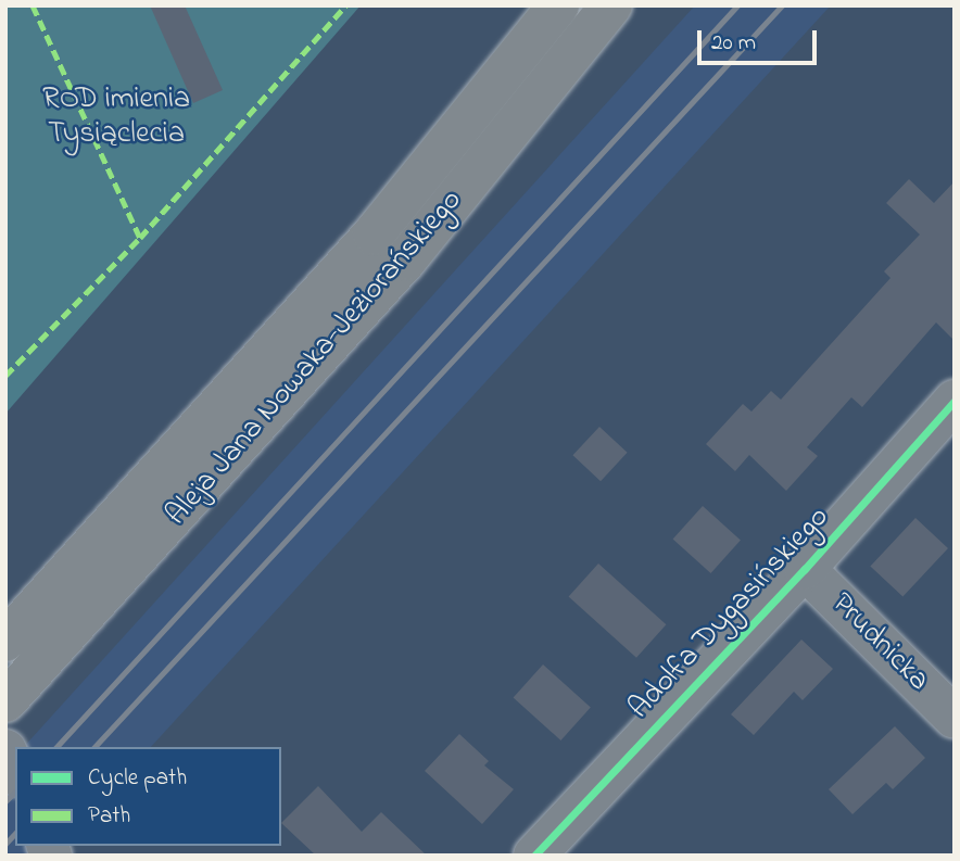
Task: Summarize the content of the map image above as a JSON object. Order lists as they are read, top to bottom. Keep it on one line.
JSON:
{"streets":{"main road":["Aleja Jana Nowaka-Jeziorańskiego"],"street":["Adolfa Dygasińskiego","Prudnicka"]},"crossings":[["Adolfa Dygasińskiego","Prudnicka"]],"parks":["ROD imienia Tysiąclecia"],"legend":["Cycle path","Path"],"scale_bar":"20 m"}
